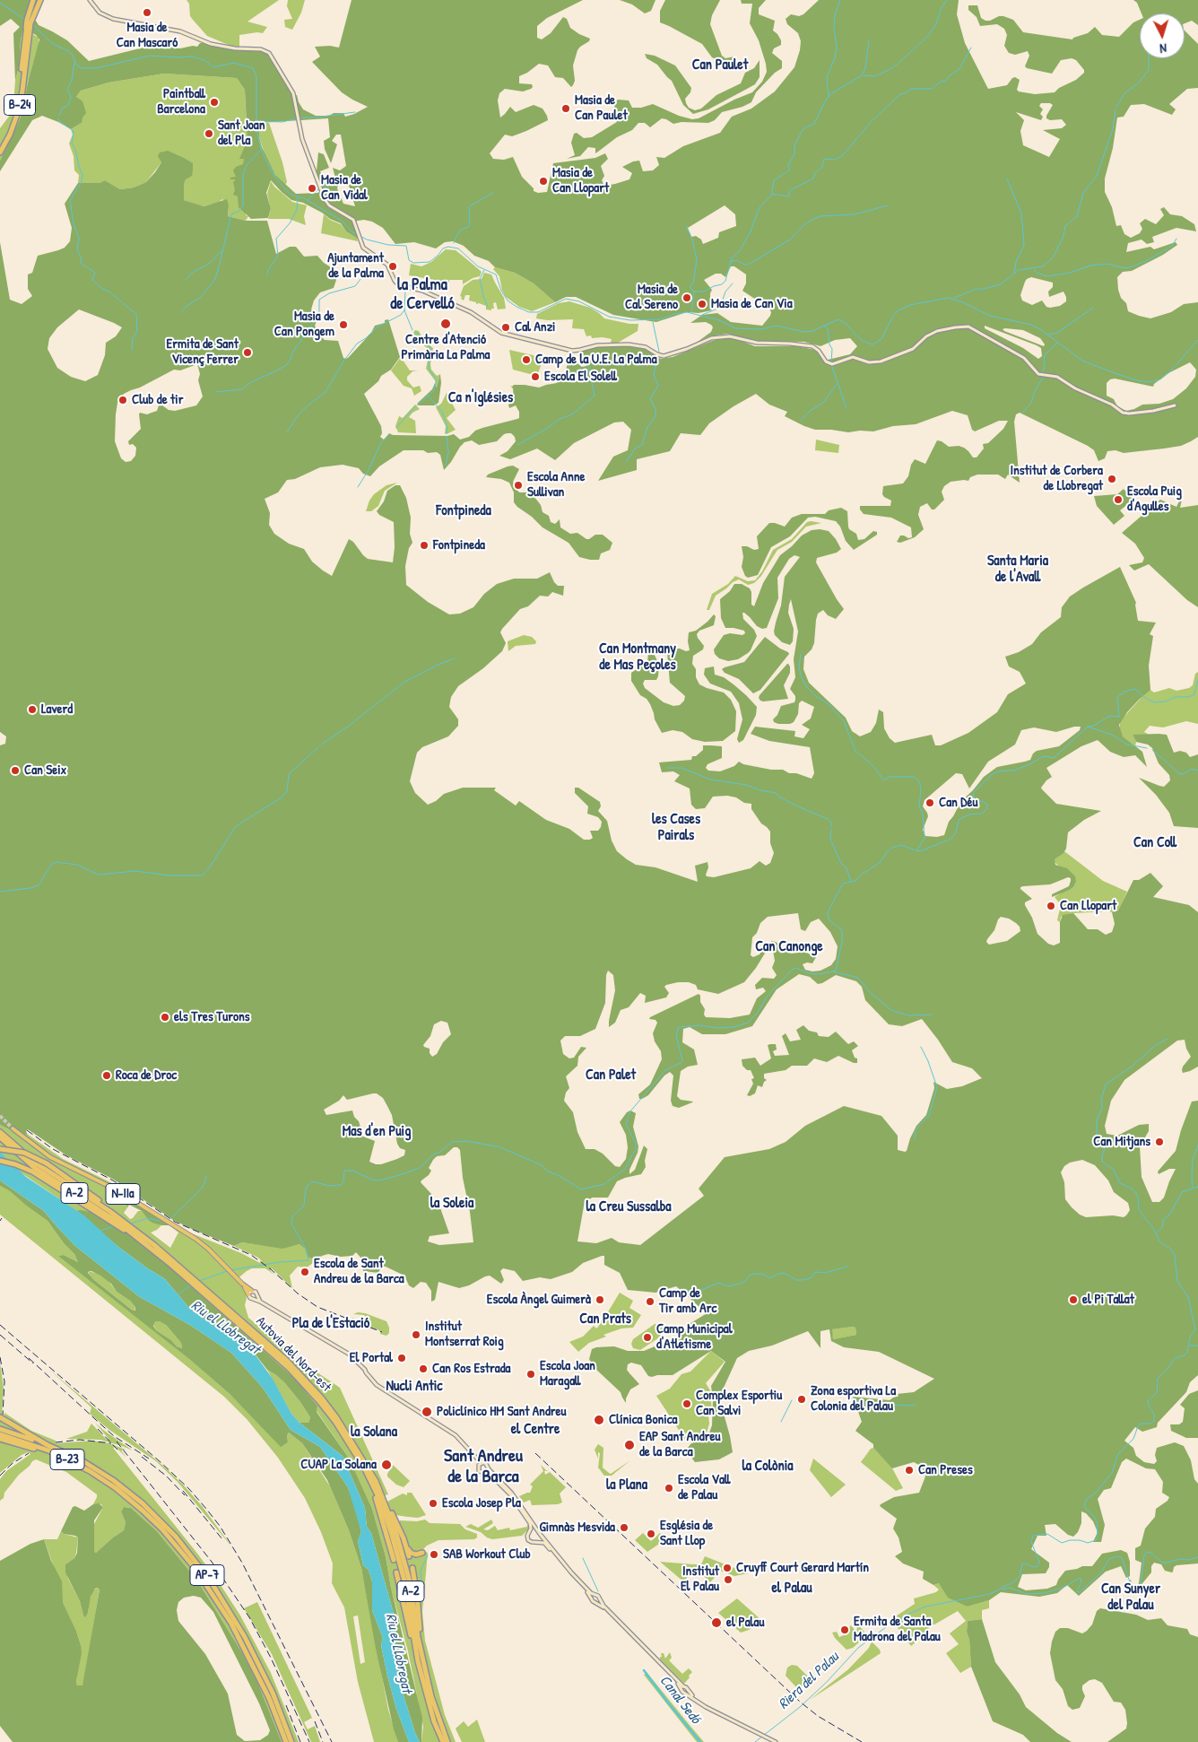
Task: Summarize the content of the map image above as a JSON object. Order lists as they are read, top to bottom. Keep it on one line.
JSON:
{"streets":{"highway":["B-24","A-2","Autovia del Nord-est","B-23","AP-7"],"main road":["N-IIa"]},"crossings":[["B-23","AP-7"]],"districts":["Can Paulet","la Palma de Cervelló","Ca n'Iglésies","Fontpineda","Santa Maria de l'Avall","Can Montmany de Mas Peçoles","les Cases Pairals","Can Coll","Can Canonge","Can Palet","Mas d'en Puig","la Soleia","la Creu Sussalba","Can Prats","Pla de l'Estació","Nucli Antic","el Centre","la Solana","Sant Andreu de la Barca","la Colònia","la Plana","el Palau","Can Sunyer del Palau"],"water":["Riu el Llobregat","Riera del Palau","Canal Sedó"],"places":["Masia de Can Mascaró","Paintball Barcelona","Masia de Can Paulet","Sant Joan del Pla","Masia de Can Llopart","Masia de Can Vidal","Ajuntament de la Palma","Masia de Cal Sereno","Masia de Can Via","Centre d'Atenció Primària La Palma","Masia de Can Pongem","Cal Anzi","Ermita de Sant Vicenç Ferrer","Camp de la U.E. La Palma","Escola El Solell","Club de tir","Institut de Corbera de Llobregat","Escola Anne Sullivan","Escola Puig d'Agulles","Fontpineda","Laverd","Can Seix","Can Déu","Can Llopart","els Tres Turons","Roca de Droc","Can Mitjans","Escola de Sant Andreu de la Barca","Escola Àngel Guimerà","el Pi Tallat","Camp de Tir amb Arc","Institut Montserrat Roig","Camp Municipal d'Atletisme","El Portal","Can Ros Estrada","Escola Joan Maragall","Zona esportiva La Colonia del Palau","Complex Esportiu Can Salvi","Policlínico HM Sant Andreu","Clínica Bonica","EAP Sant Andreu de la Barca","CUAP La Solana","Can Preses","Escola Vall de Palau","Escola Josep Pla","Gimnàs Mesvida","Església de Sant Llop","SAB Workout Club","Cruyff Court Gerard Martín","Institut El Palau","el Palau","Ermita de Santa Madrona del Palau"],"north":"bottom"}
